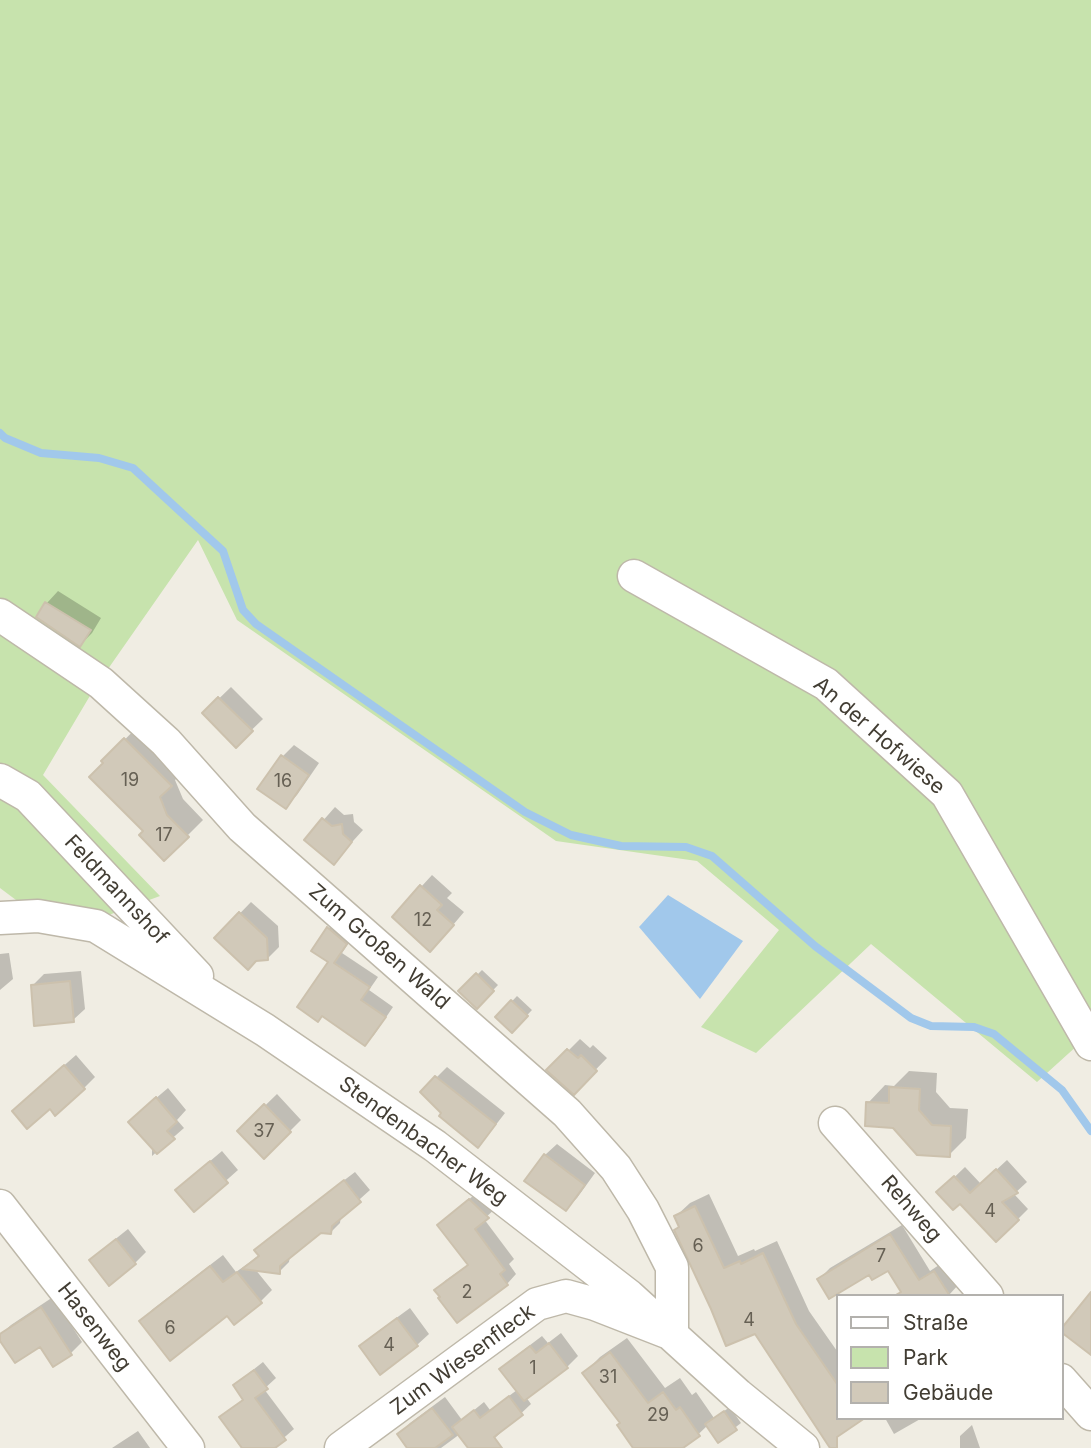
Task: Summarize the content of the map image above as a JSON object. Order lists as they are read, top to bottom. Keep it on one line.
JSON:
{"streets":{"street":["An der Hofwiese","Feldmannshof","Zum Großen Wald","Stendenbacher Weg","Rehweg","Hasenweg","Zum Wiesenfleck"]},"crossings":[["Feldmannshof","Stendenbacher Weg"],["Zum Großen Wald","Stendenbacher Weg"],["Zum Großen Wald","Zum Wiesenfleck"],["Stendenbacher Weg","Zum Wiesenfleck"]],"house_numbers":["19","16","17","12","37","4","6","7","2","4","6","4","1","31","29"],"legend":["Straße","Park","Gebäude"]}
